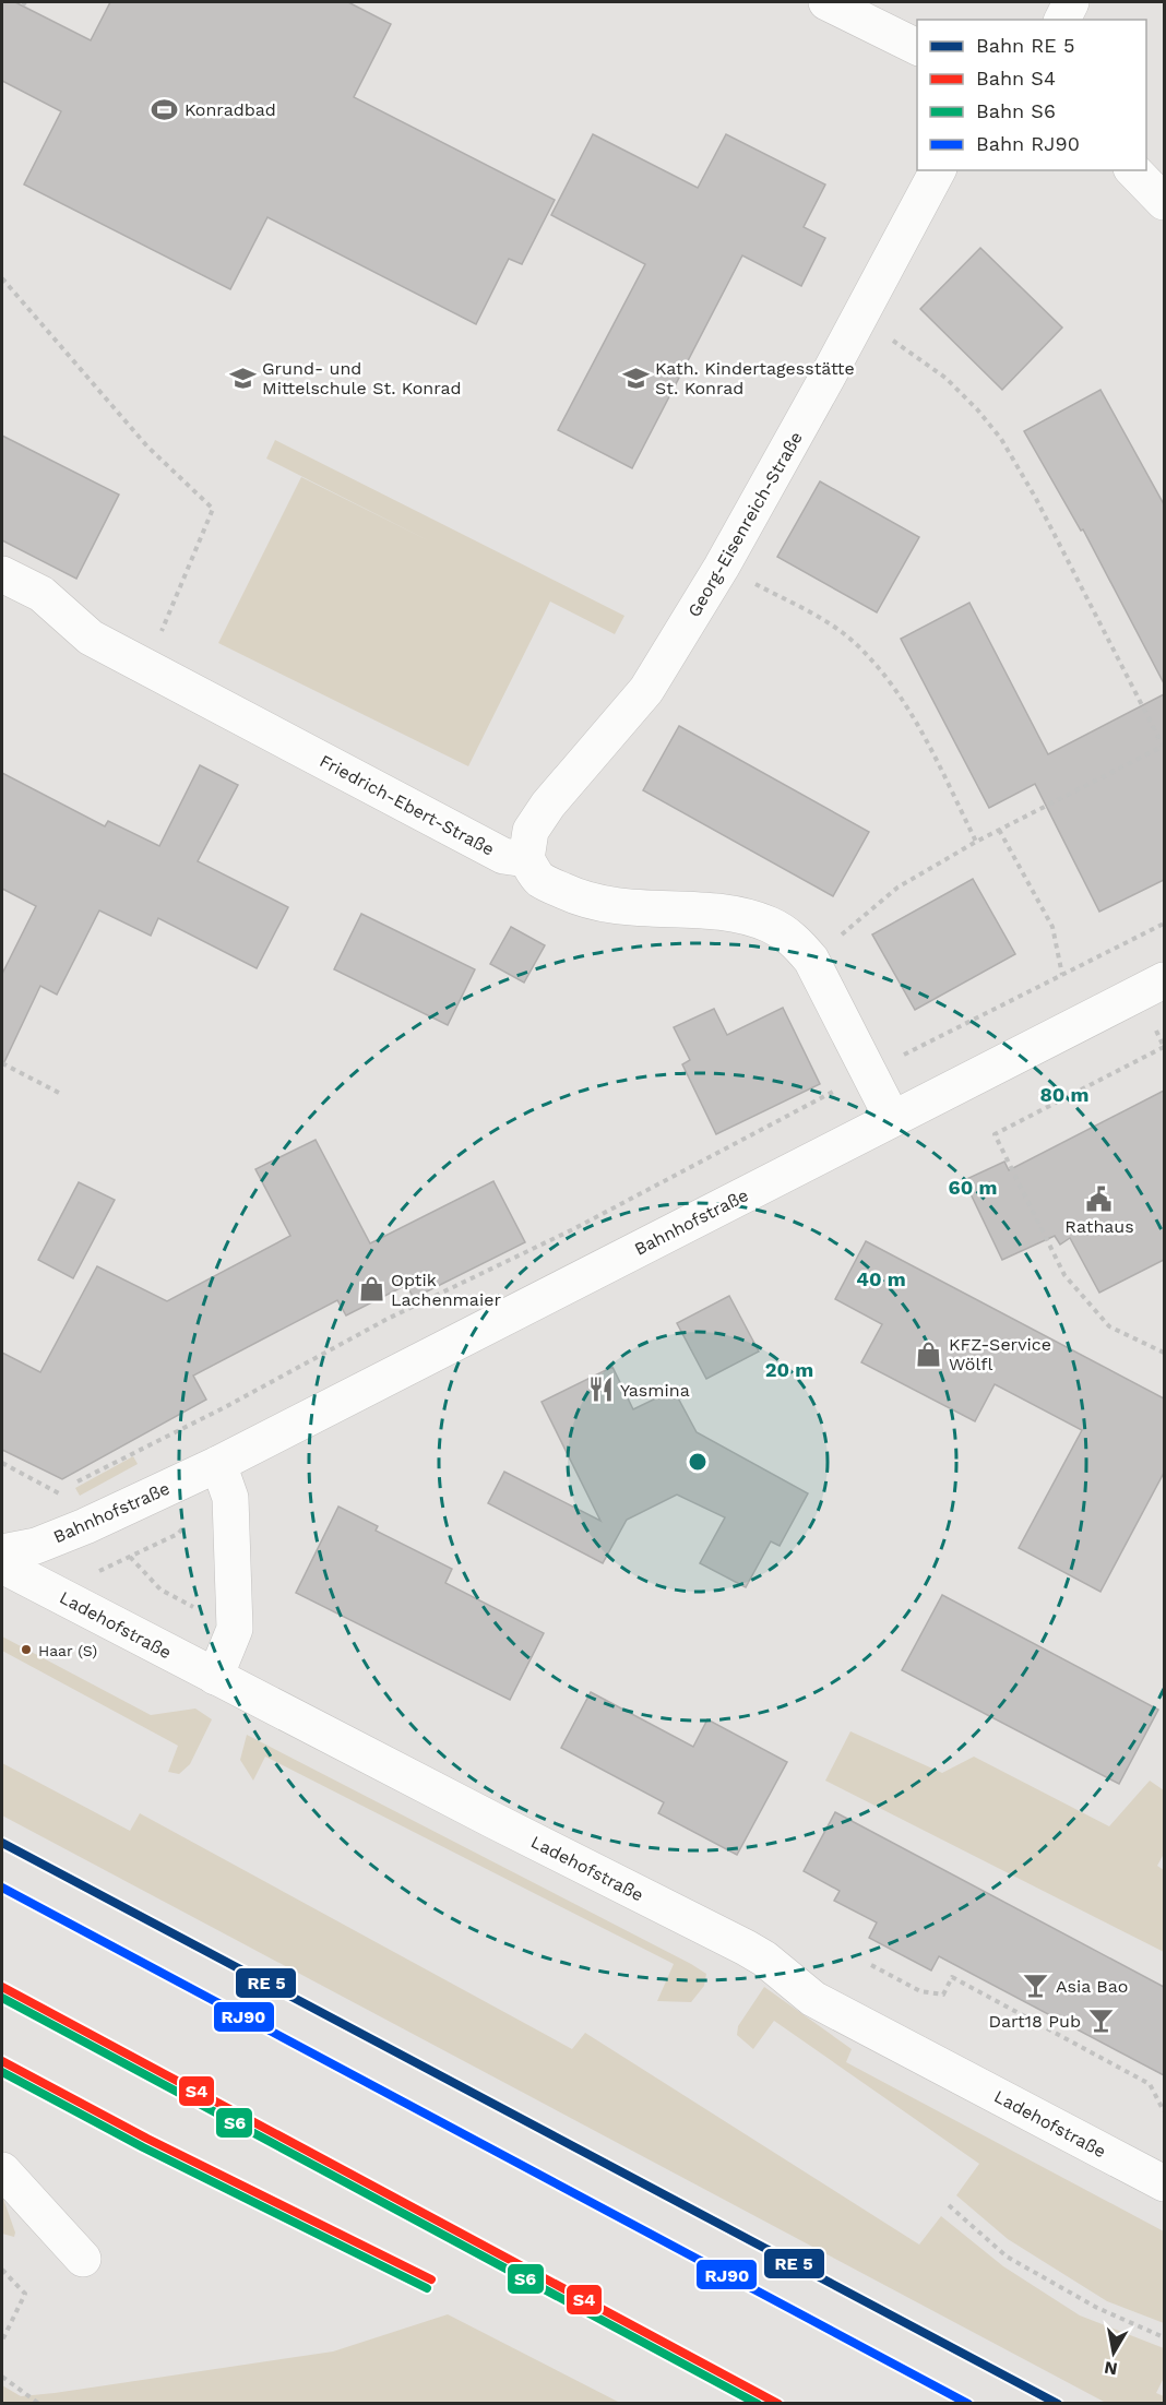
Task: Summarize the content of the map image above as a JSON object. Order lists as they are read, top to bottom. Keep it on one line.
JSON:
{"streets":{"street":["Georg-Eisenreich-Straße","Friedrich-Ebert-Straße","Bahnhofstraße","Ladehofstraße"]},"crossings":[["Georg-Eisenreich-Straße","Friedrich-Ebert-Straße"]],"places":{"sports":["Konradbad"],"school or university":["Grund- und Mittelschule St. Konrad","Kath. Kindertagesstätte St. Konrad"],"public building":["Rathaus"],"shop":["Optik Lachenmaier","KFZ-Service Wölfl"],"restaurant":["Yasmina"],"other":["Haar (S)"],"bar":["Asia Bao","Dart18 Pub"]},"lines":["rail line RJ90","rail line S4","rail line S6"],"legend":["Bahn RE 5","Bahn S4","Bahn S6","Bahn RJ90"],"north":"bottom","rings":["80 m","60 m","40 m","20 m"]}
